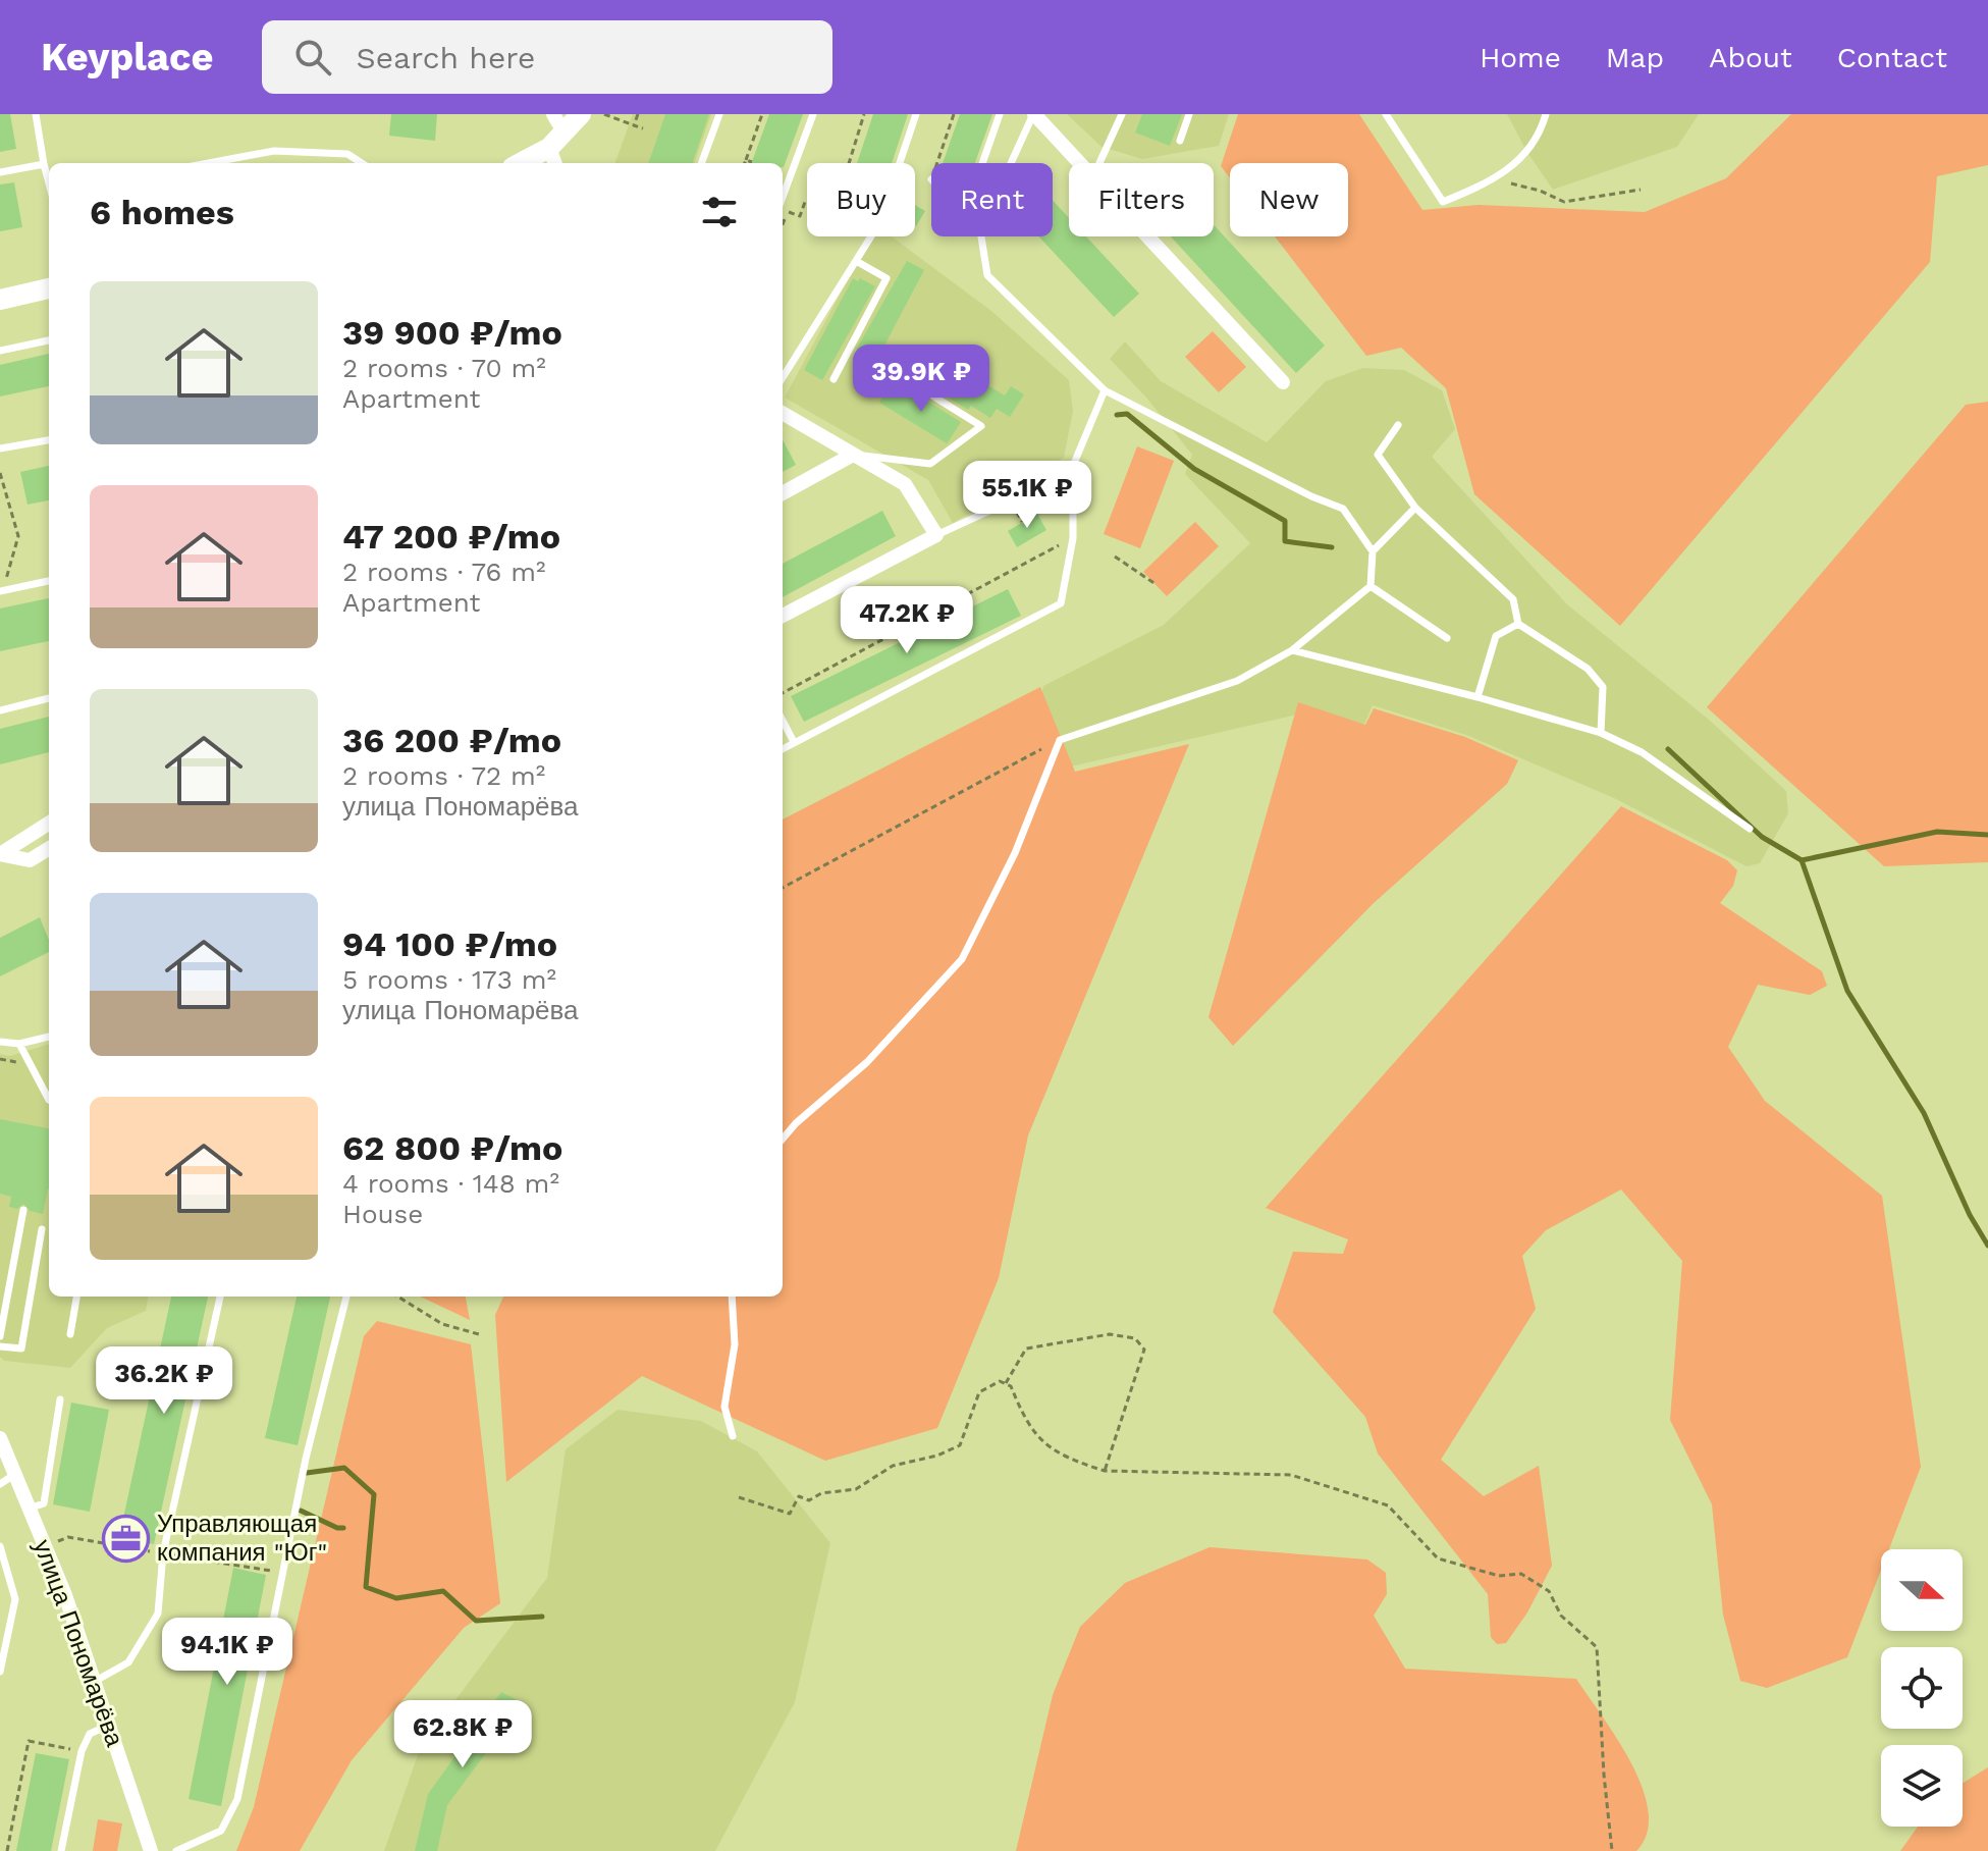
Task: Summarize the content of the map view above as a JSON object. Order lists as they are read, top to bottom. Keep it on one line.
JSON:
{"streets":{"street":["улица Пономарёва"]},"places":{"office":["Управляющая компания \"Юг\""]},"north":"right","page":{"header":"Keyplace","search":"Search here","nav":["Home","Map","About","Contact"],"chip":["Buy","Rent","Filters","New"],"heading":"6 homes","list":[{"name":"39 900 ₽/mo","note":"2 rooms · 70 m² · Apartment"},{"name":"47 200 ₽/mo","note":"2 rooms · 76 m² · Apartment"},{"name":"36 200 ₽/mo","note":"2 rooms · 72 m² · улица Пономарёва"},{"name":"94 100 ₽/mo","note":"5 rooms · 173 m² · улица Пономарёва"},{"name":"62 800 ₽/mo","note":"4 rooms · 148 m² · House"}],"price":["39.9K ₽","55.1K ₽","47.2K ₽","36.2K ₽","94.1K ₽","62.8K ₽"]}}
